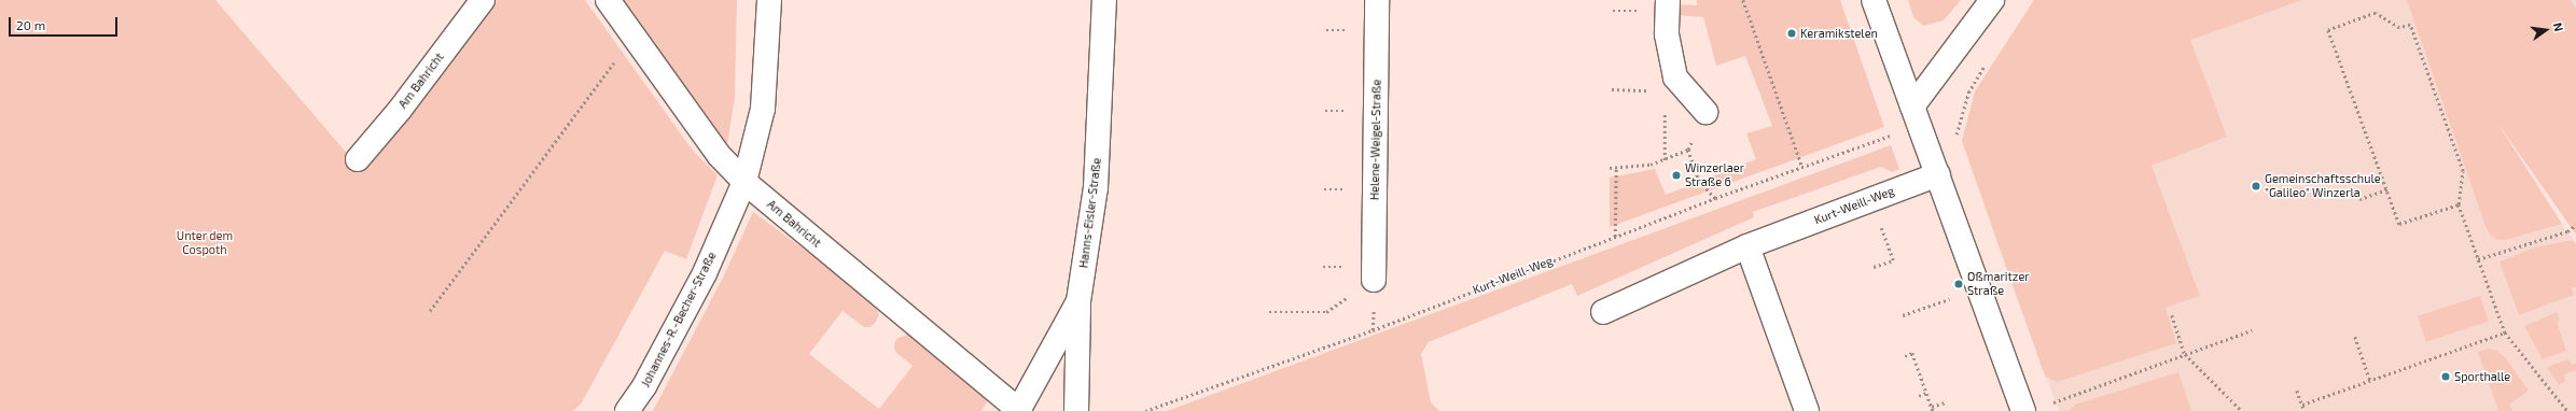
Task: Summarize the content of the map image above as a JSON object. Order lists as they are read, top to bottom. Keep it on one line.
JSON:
{"streets":{"street":["Am Bahricht","Helene-Weigel-Straße","Kurt-Weill-Weg","Hanns-Eisler-Straße","Johannes-R.-Becher-Straße"]},"crossings":[["Am Bahricht","Hanns-Eisler-Straße"],["Am Bahricht","Johannes-R.-Becher-Straße"]],"parks":["Unter dem Cospoth"],"places":["Keramikstelen","Winzerlaer Straße 6","Gemeinschaftsschule \"Galileo\" Winzerla","Oßmaritzer Straße","Sporthalle"],"scale_bar":"20 m","north":"right"}
